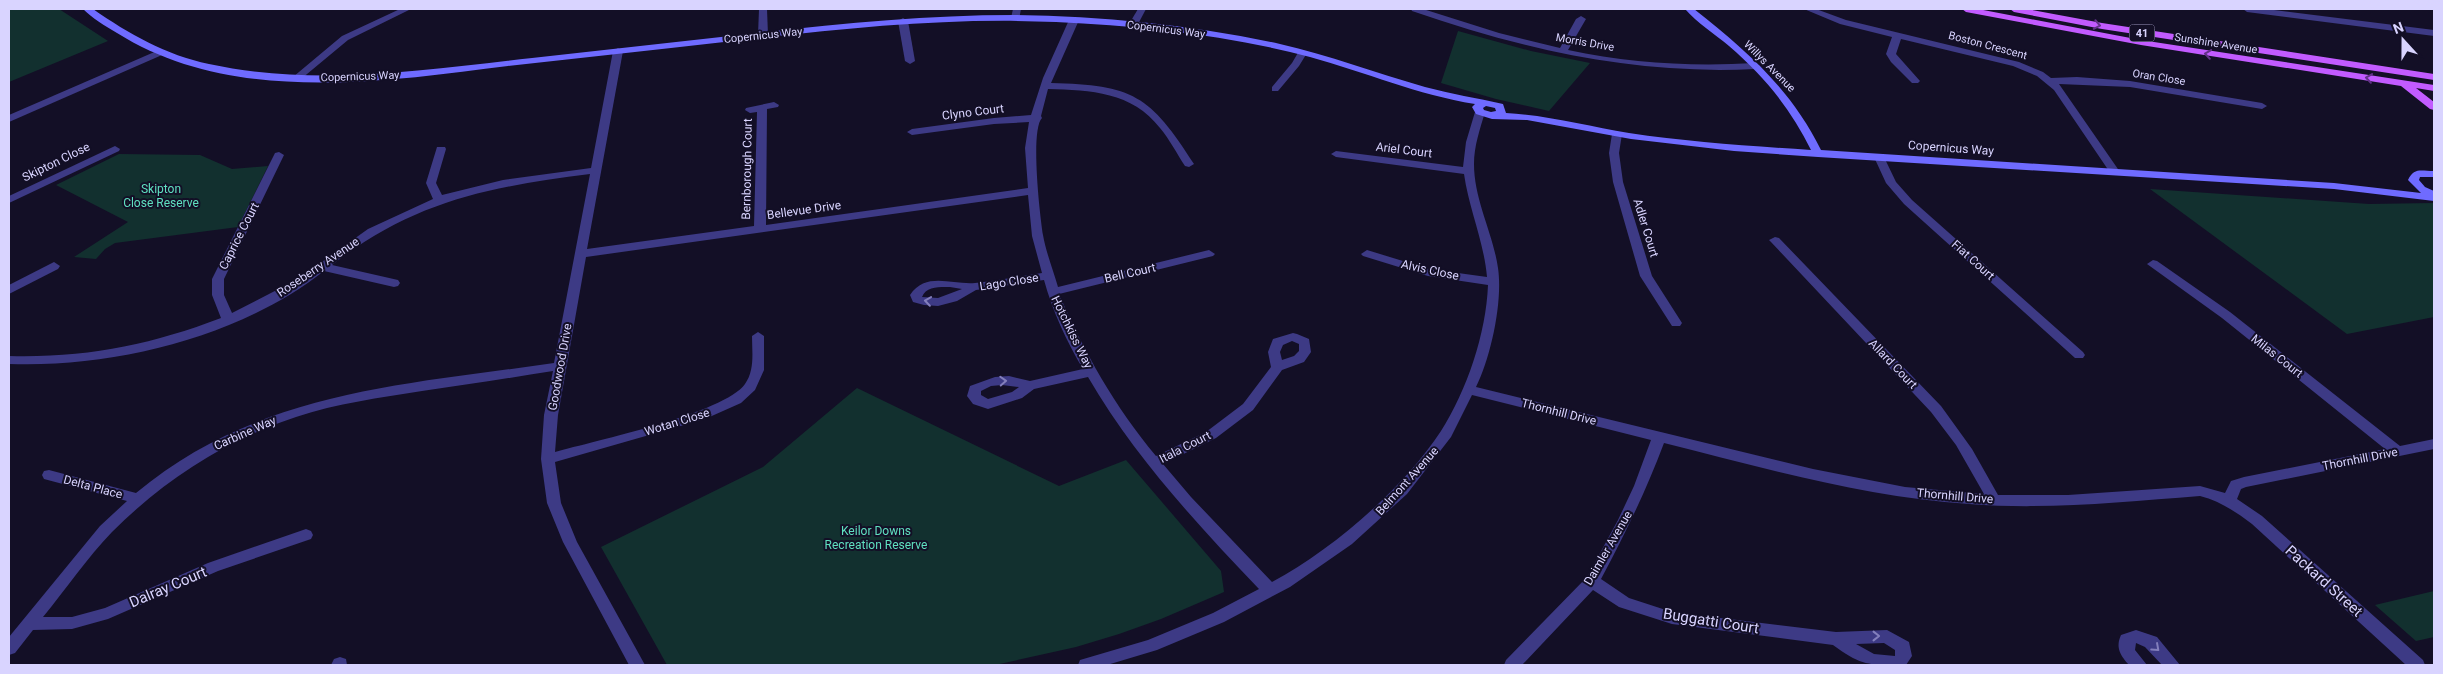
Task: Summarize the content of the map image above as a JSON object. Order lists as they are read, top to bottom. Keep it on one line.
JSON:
{"streets":{"main road":["41","Sunshine Avenue"],"street":["Copernicus Way","Morris Drive","Boston Crescent","Willys Avenue","Oran Close","Clyno Court","Ariel Court","Skipton Close","Bernborough Court","Bellevue Drive","Adler Court","Caprice Court","Fiat Court","Roseberry Avenue","Alvis Close","Bell Court","Lago Close","Hotchkiss Way","Milas Court","Allard Court","Goodwood Drive","Thornhill Drive","Wotan Close","Carbine Way","Itala Court","Belmont Avenue","Delta Place","Daimler Avenue","Packard Street","Dalray Court","Buggatti Court"]},"crossings":[["Copernicus Way","Boston Crescent"],["Copernicus Way","Willys Avenue"],["Copernicus Way","Adler Court"],["Copernicus Way","Fiat Court"],["Copernicus Way","Hotchkiss Way"],["Copernicus Way","Goodwood Drive"],["Copernicus Way","Belmont Avenue"],["Morris Drive","Willys Avenue"],["Boston Crescent","Oran Close"],["Clyno Court","Hotchkiss Way"],["Ariel Court","Belmont Avenue"],["Bernborough Court","Bellevue Drive"],["Bellevue Drive","Hotchkiss Way"],["Bellevue Drive","Goodwood Drive"],["Caprice Court","Roseberry Avenue"],["Roseberry Avenue","Goodwood Drive"],["Alvis Close","Belmont Avenue"],["Bell Court","Hotchkiss Way"],["Lago Close","Hotchkiss Way"],["Hotchkiss Way","Itala Court"],["Hotchkiss Way","Belmont Avenue"],["Milas Court","Thornhill Drive"],["Allard Court","Thornhill Drive"],["Goodwood Drive","Wotan Close"],["Goodwood Drive","Carbine Way"],["Thornhill Drive","Belmont Avenue"],["Thornhill Drive","Daimler Avenue"],["Thornhill Drive","Packard Street"],["Carbine Way","Delta Place"],["Carbine Way","Dalray Court"],["Daimler Avenue","Buggatti Court"]],"parks":["Skipton Close Reserve","Keilor Downs Recreation Reserve"],"north":"top"}
